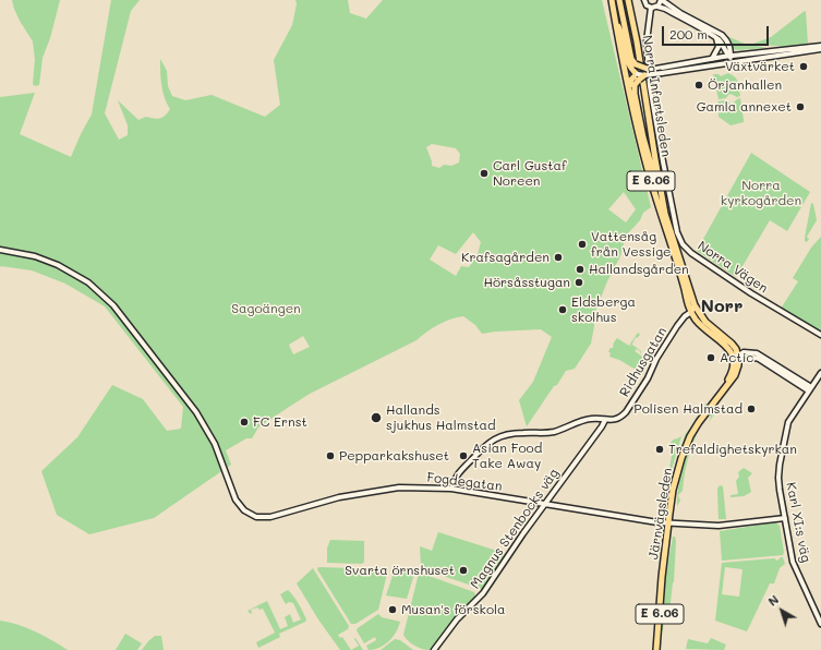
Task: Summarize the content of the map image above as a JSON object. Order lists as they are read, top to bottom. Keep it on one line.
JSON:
{"streets":{"highway":["Norra Infartsleden","E 6.06","Järnvägsleden"],"street":["Norra Vägen","Ridhusgatan","Fogdegatan","Karl XI:s väg","Magnus Stenbocks väg"]},"crossings":[["Norra Infartsleden","E 6.06"],["Norra Infartsleden","Ridhusgatan"],["Norra Infartsleden","Järnvägsleden"],["Ridhusgatan","Magnus Stenbocks väg"],["Fogdegatan","Järnvägsleden"],["Fogdegatan","Karl XI:s väg"],["Fogdegatan","Magnus Stenbocks väg"]],"districts":["Norr"],"parks":["Norra kyrkogården","Sagoängen"],"places":["Växtvärket","Örjanhallen","Gamla annexet","Carl Gustaf Noreen","Vattensåg från Vessige","Krafsagården","Hallandsgården","Hörsåsstugan","Eldsberga skolhus","Actic","Polisen Halmstad","Hallands sjukhus Halmstad","FC Ernst","Trefaldighetskyrkan","Pepparkakshuset","Asian Food Take Away","Svarta örnshuset","Musan's förskola"],"scale_bar":"200 m","north":"top left"}
